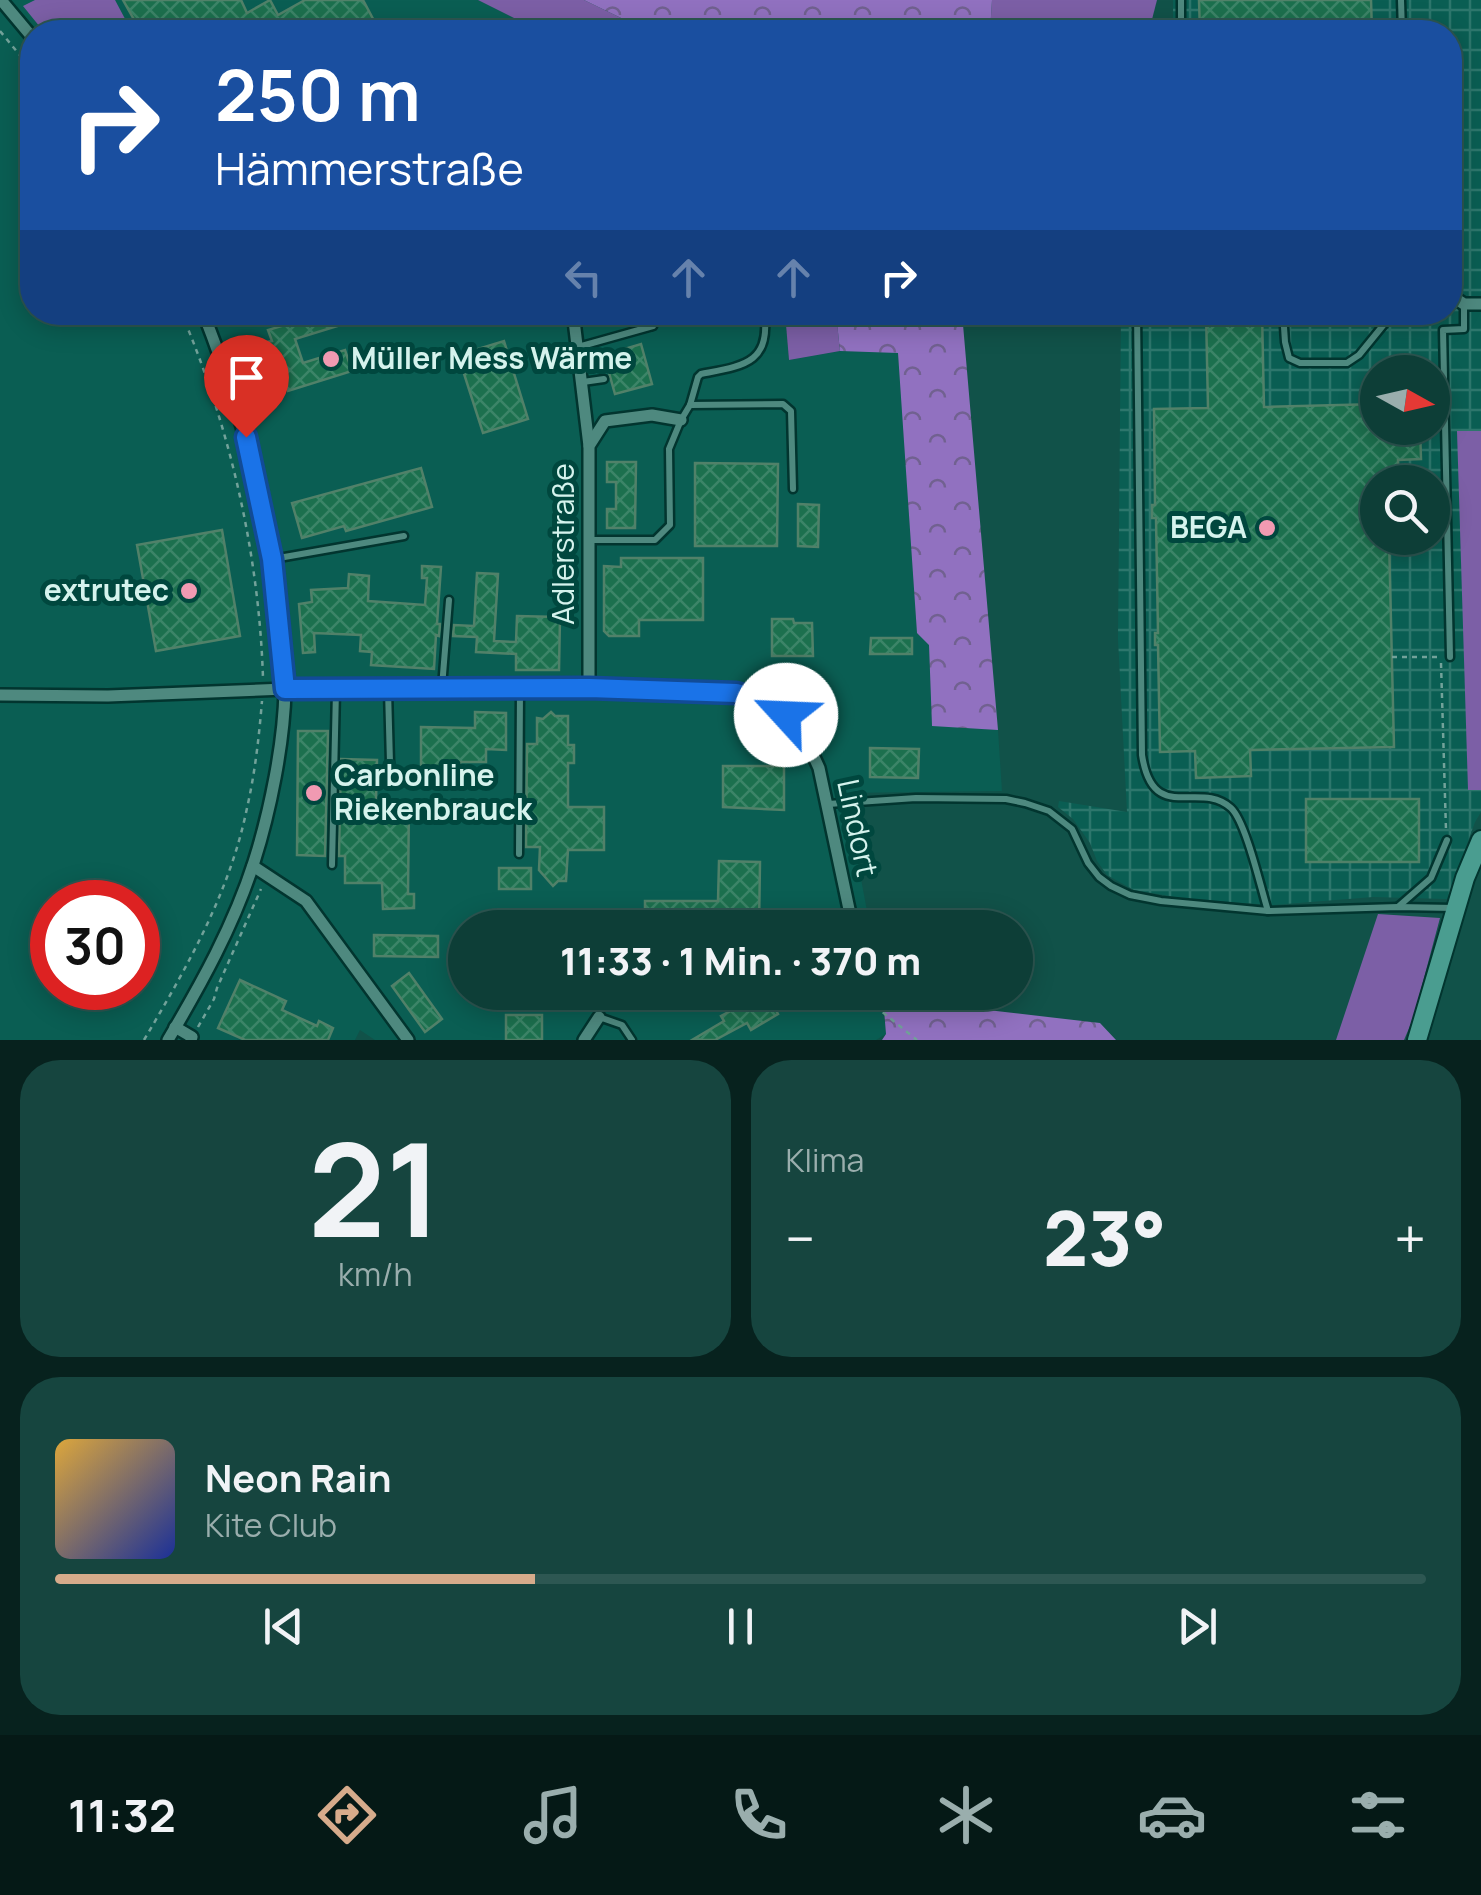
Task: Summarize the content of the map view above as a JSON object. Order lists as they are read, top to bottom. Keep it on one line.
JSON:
{"streets":{"street":["Adlerstraße","Lindort"]},"crossings":[["Adlerstraße","Lindort"]],"places":["Müller Mess Wärme","BEGA","extrutec","Carbonline Riekenbrauck"],"north":"right","page":{"turn":["250 m","Hämmerstraße"],"limit":"30","trip":"11:33 · 1 Min. · 370 m","tile":[["21","km/h"],"Klima"],"heat":["−","23°","+"],"song":["Neon Rain","Kite Club"],"tabs":"11:32"}}
